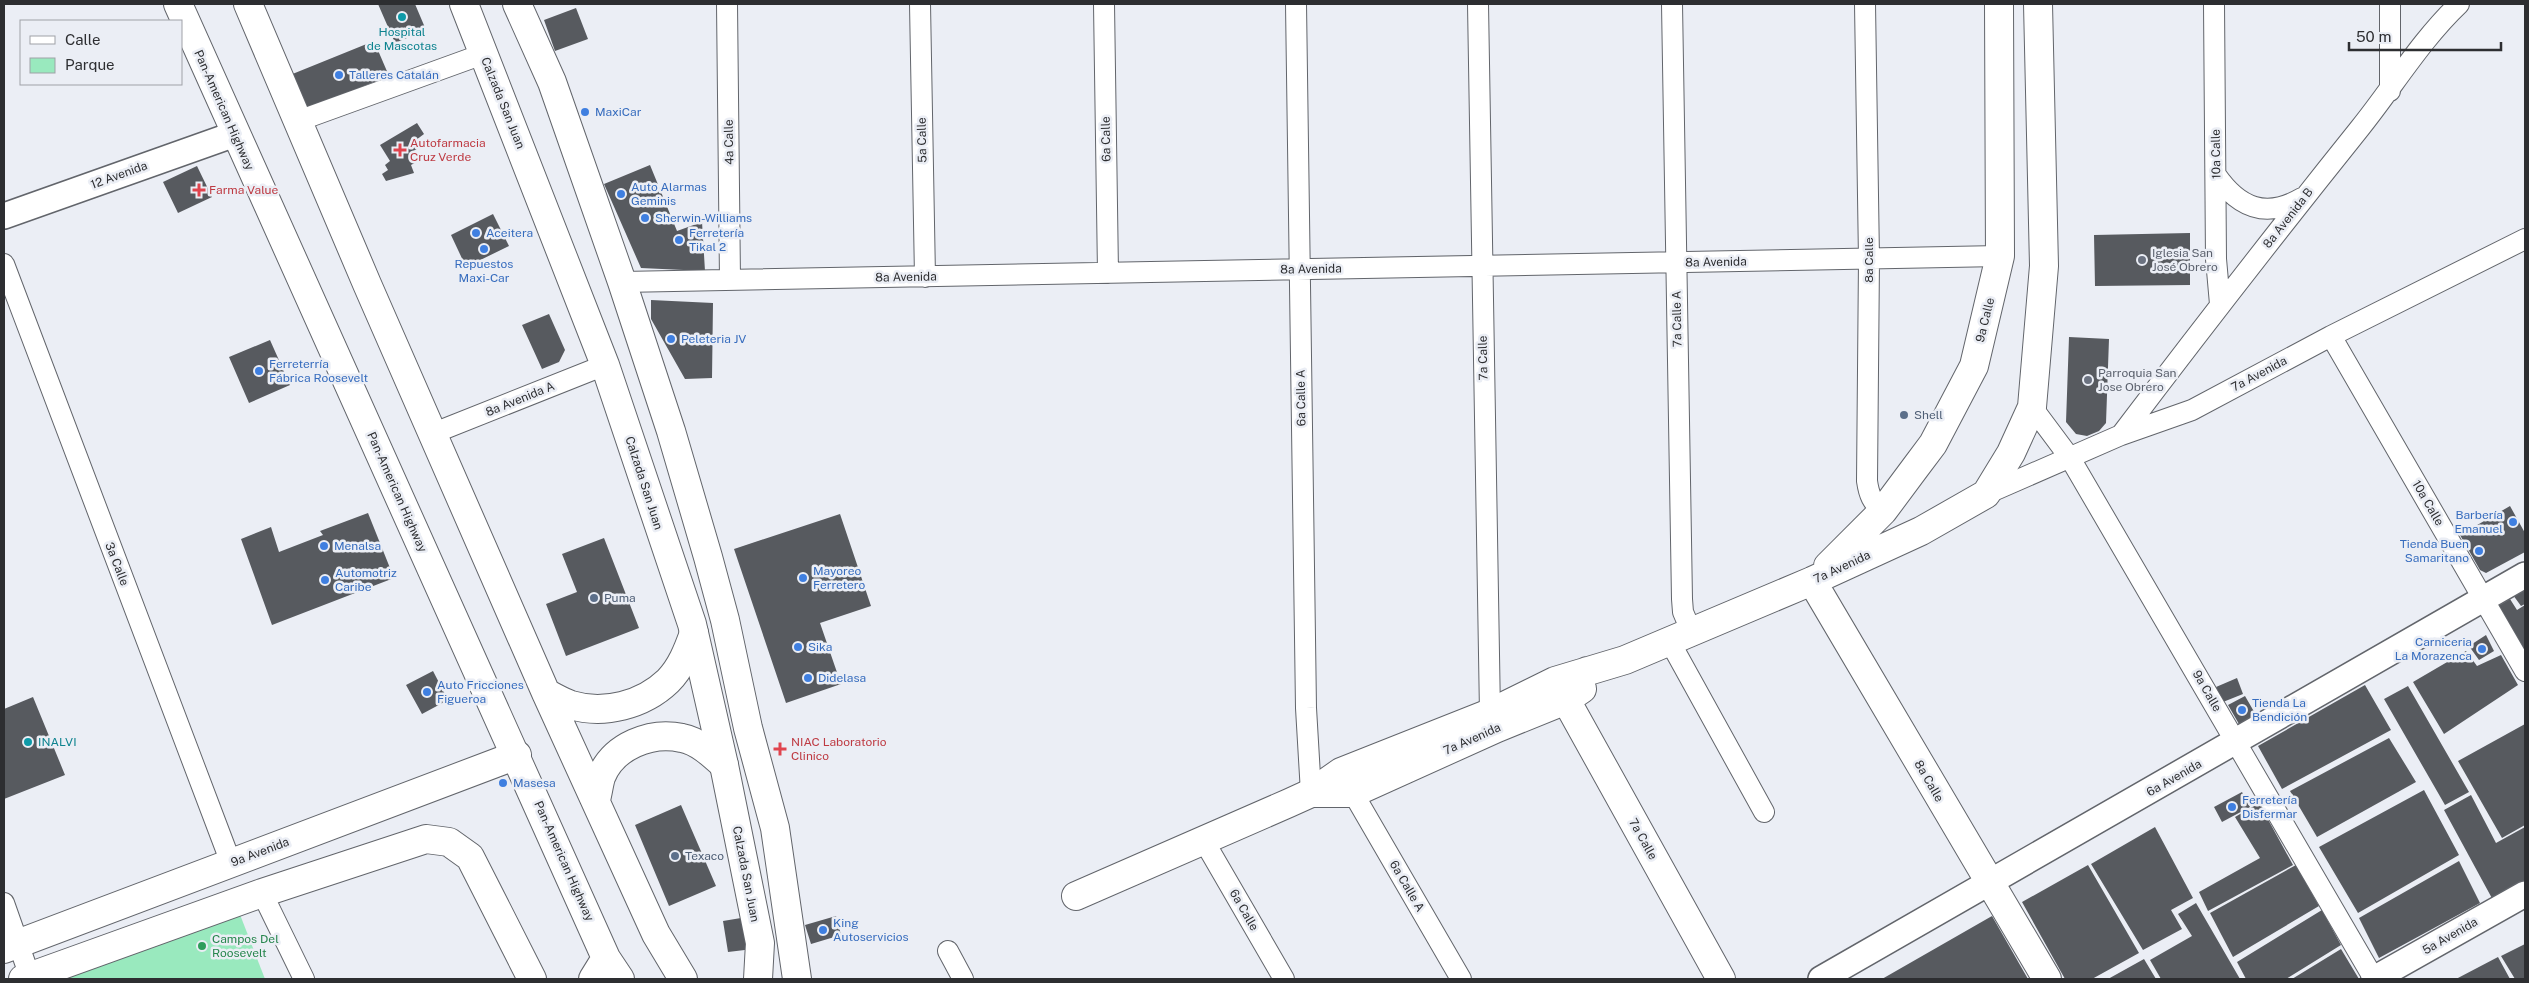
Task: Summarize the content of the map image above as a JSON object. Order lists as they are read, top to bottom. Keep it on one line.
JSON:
{"streets":{"main road":["Calzada San Juan","Pan-American Highway","8a Calle","9a Calle","7a Calle","7a Avenida","9a Avenida"],"street":["6a Calle","5a Calle","4a Calle","10a Calle","12 Avenida","8a Avenida B","8a Avenida","7a Calle A","6a Calle A","8a Avenida A","3a Calle","6a Avenida","5a Avenida"]},"crossings":[["Calzada San Juan","8a Avenida A"],["Pan-American Highway","12 Avenida"],["Pan-American Highway","9a Avenida"],["6a Calle","8a Avenida"],["6a Calle","7a Avenida"],["5a Calle","8a Avenida"],["4a Calle","8a Avenida"],["10a Calle","8a Avenida B"],["10a Calle","7a Avenida"],["10a Calle","6a Avenida"],["8a Avenida B","7a Avenida"],["8a Calle","8a Avenida"],["8a Calle","9a Calle"],["8a Calle","7a Avenida"],["8a Calle","6a Avenida"],["8a Avenida","7a Calle A"],["8a Avenida","9a Calle"],["8a Avenida","7a Calle"],["8a Avenida","6a Calle A"],["7a Calle A","7a Avenida"],["9a Calle","7a Avenida"],["9a Calle","6a Avenida"],["9a Calle","5a Avenida"],["7a Calle","7a Avenida"],["7a Avenida","6a Calle A"],["3a Calle","9a Avenida"]],"places":{"other":["Hospital de Mascotas","Talleres Catalán","MaxiCar","Auto Alarmas Geminis","Sherwin-Williams","Aceitera","Ferretería Tikal 2","Repuestos Maxi-Car","Iglesia San José Obrero","Peleteria JV","Ferreterría Fábrica Roosevelt","Parroquia San Jose Obrero","Shell","Barbería Emanuel","Menalsa","Tienda Buen Samaritano","Mayoreo Ferretero","Automotriz Caribe","Puma","Sika","Carniceria La Morazenca","Didelasa","Auto Fricciones Figueroa","Tienda La Bendición","INALVI","Masesa","Ferretería Disfermar","Texaco","King Autoservicios","Campos Del Roosevelt"],"health":["Autofarmacia Cruz Verde","Farma Value","NIAC Laboratorio Clinico"]},"legend":["Calle","Parque"],"scale_bar":"50 m"}
